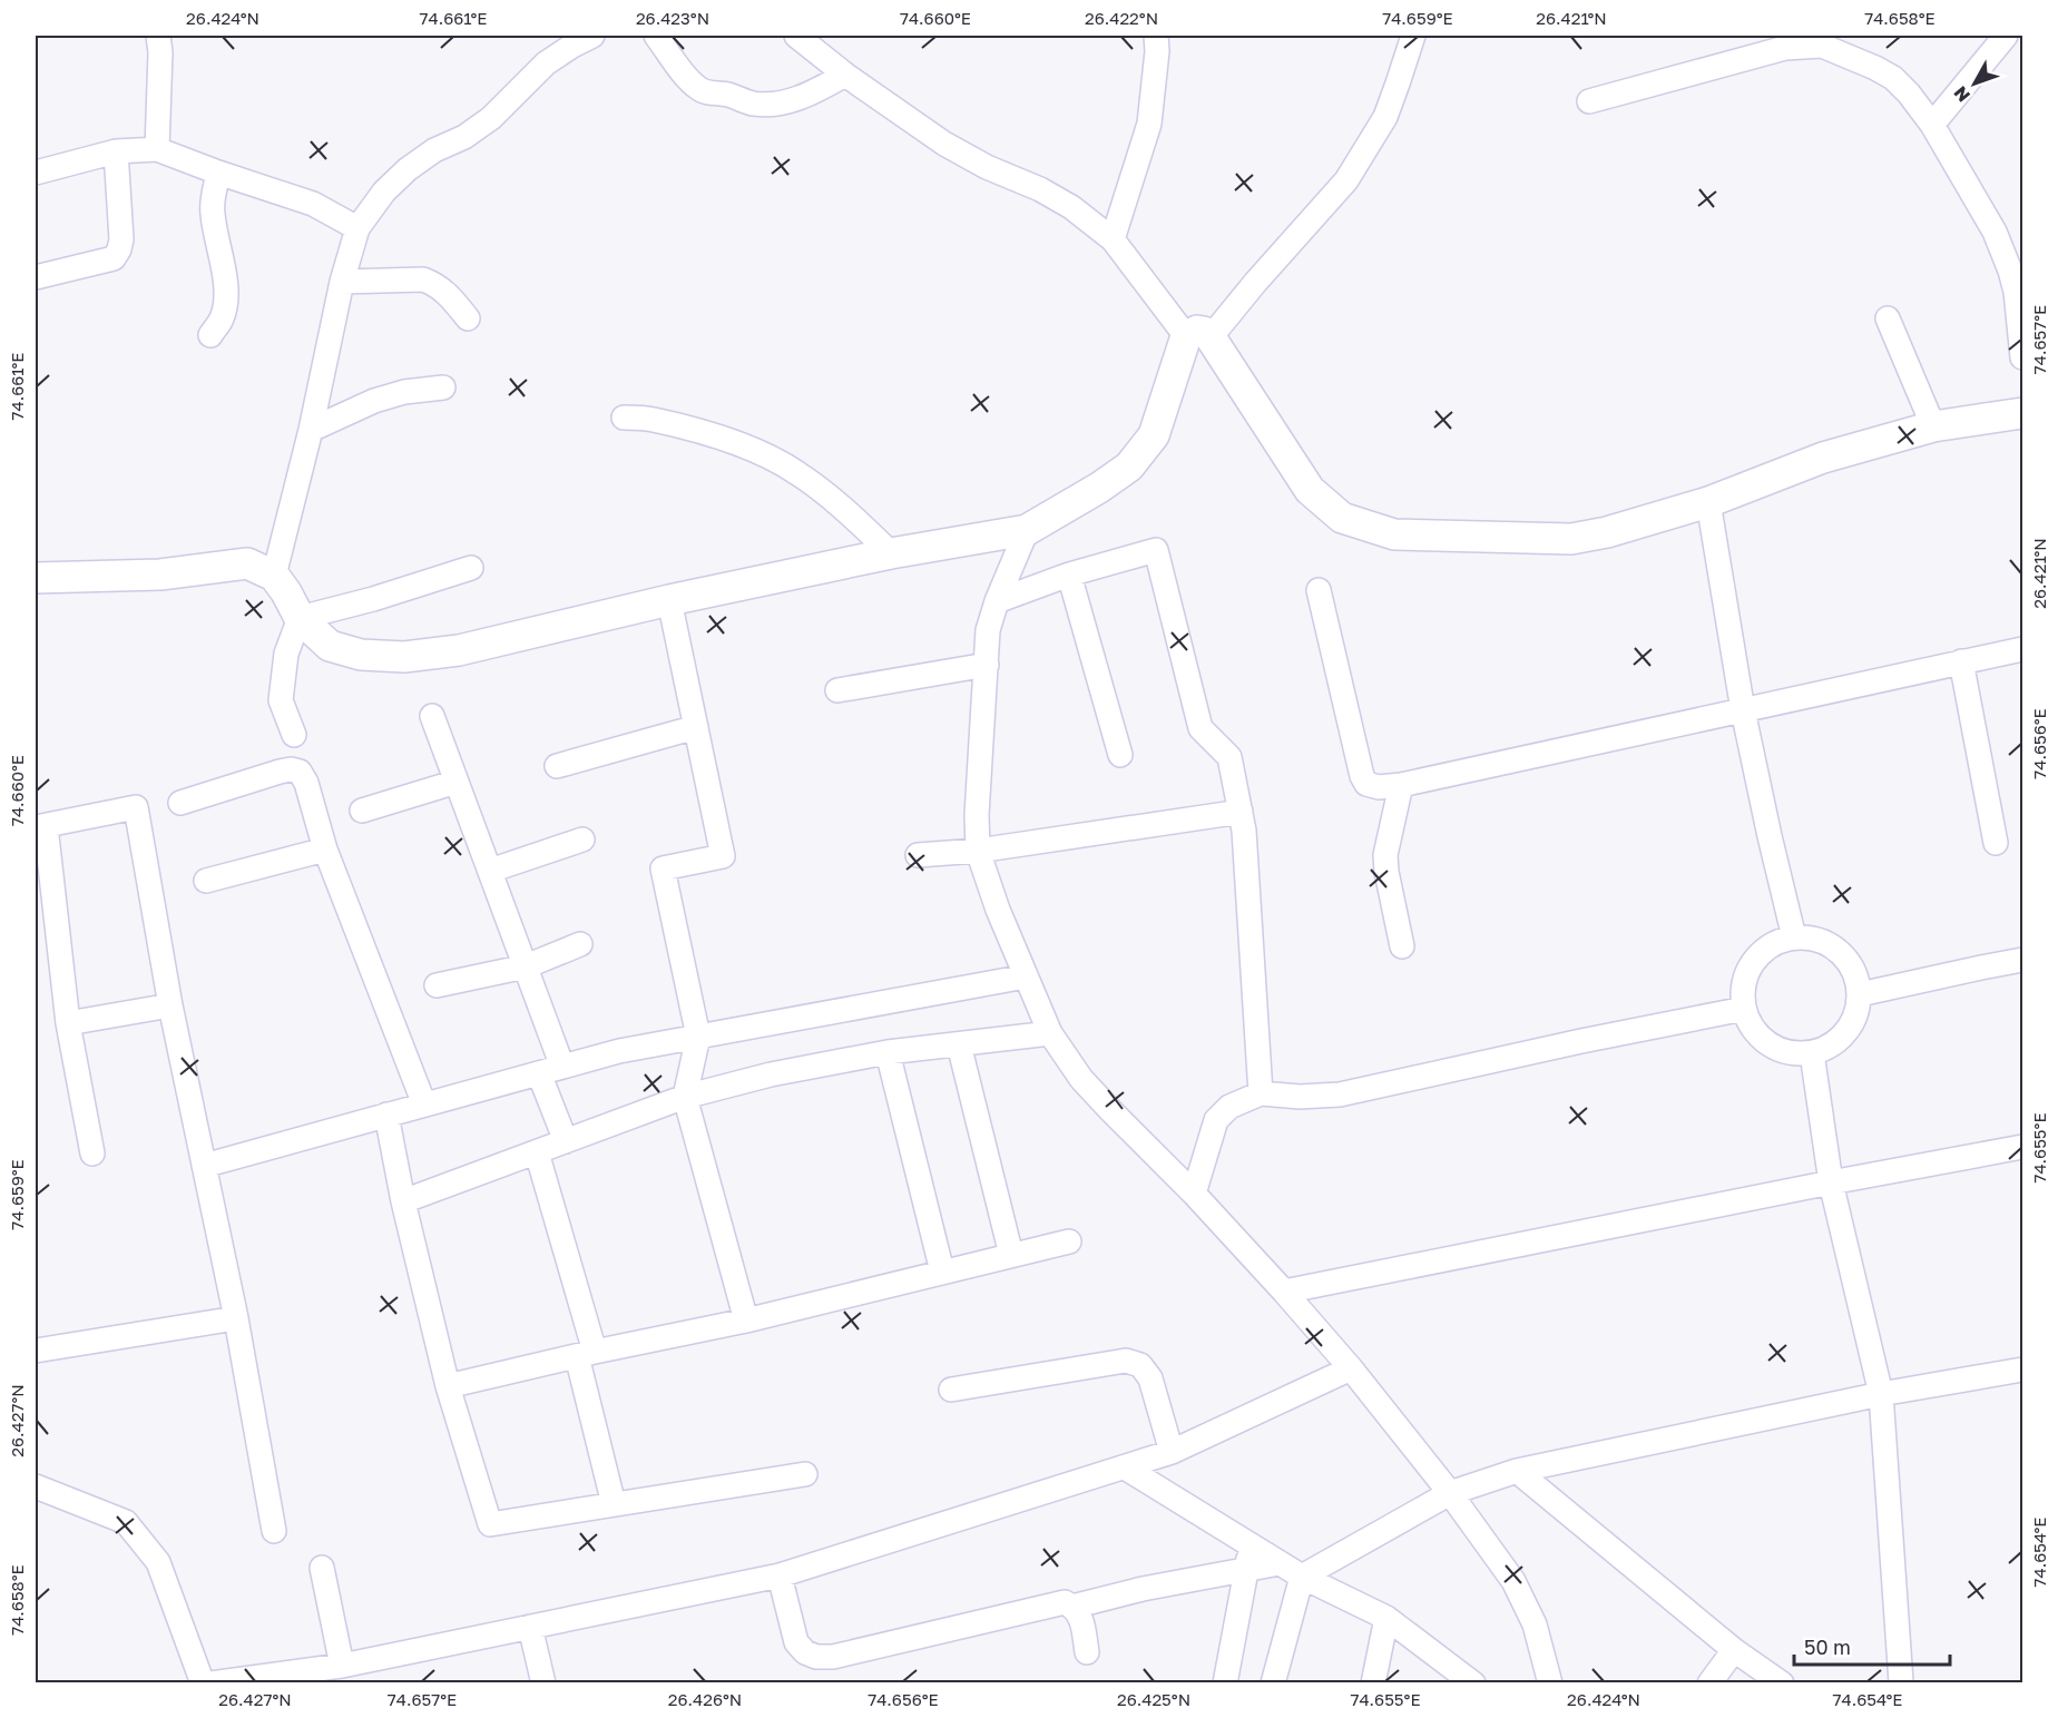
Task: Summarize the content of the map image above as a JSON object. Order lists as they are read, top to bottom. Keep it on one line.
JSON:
{"scale_bar":"50 m","north":"bottom left","coordinates":["26.424°N","74.661°E","26.423°N","74.660°E","26.422°N","74.659°E","26.421°N","74.658°E","74.657°E","74.656°E","74.655°E","26.427°N","74.654°E","26.426°N","26.425°N"]}
